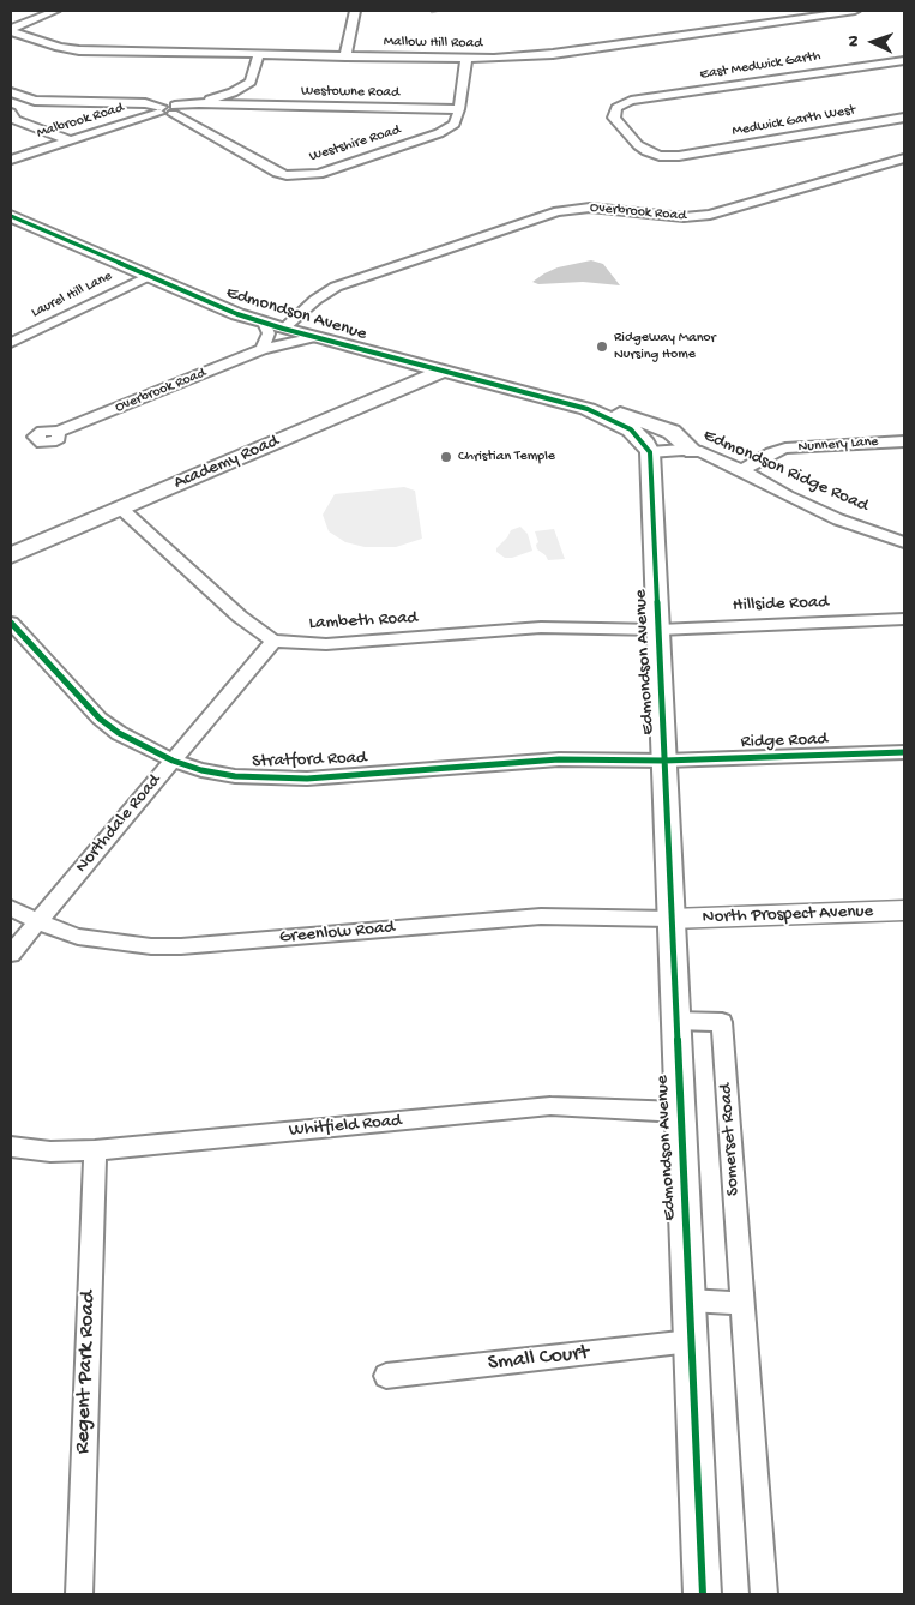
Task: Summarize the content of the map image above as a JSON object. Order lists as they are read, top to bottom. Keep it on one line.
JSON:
{"streets":{"main road":["Edmondson Avenue","Academy Road"],"street":["Mallow Hill Road","East Medwick Garth","Westowne Road","Malbrook Road","Medwick Garth West","Westshire Road","Overbrook Road","Laurel Hill Lane","Nunnery Lane","Edmondson Ridge Road","Hillside Road","Lambeth Road","Ridge Road","Stratford Road","Northdale Road","North Prospect Avenue","Greenlow Road","Whitfield Road","Somerset Road","Small Court","Regent Park Road"]},"crossings":[["East Medwick Garth","Medwick Garth West"],["Westowne Road","Westshire Road"],["Overbrook Road","Edmondson Avenue"],["Laurel Hill Lane","Edmondson Avenue"],["Edmondson Avenue","Academy Road"],["Edmondson Avenue","Edmondson Ridge Road"],["Edmondson Avenue","Hillside Road"],["Edmondson Avenue","Lambeth Road"],["Edmondson Avenue","Ridge Road"],["Edmondson Avenue","Stratford Road"],["Edmondson Avenue","North Prospect Avenue"],["Edmondson Avenue","Greenlow Road"],["Edmondson Avenue","Whitfield Road"],["Edmondson Avenue","Somerset Road"],["Edmondson Avenue","Small Court"],["Nunnery Lane","Edmondson Ridge Road"],["Hillside Road","Lambeth Road"],["Lambeth Road","Northdale Road"],["Ridge Road","Stratford Road"],["Stratford Road","Northdale Road"],["Northdale Road","Greenlow Road"],["North Prospect Avenue","Greenlow Road"],["Whitfield Road","Regent Park Road"]],"places":["Ridgeway Manor Nursing Home","Christian Temple"],"north":"left"}
